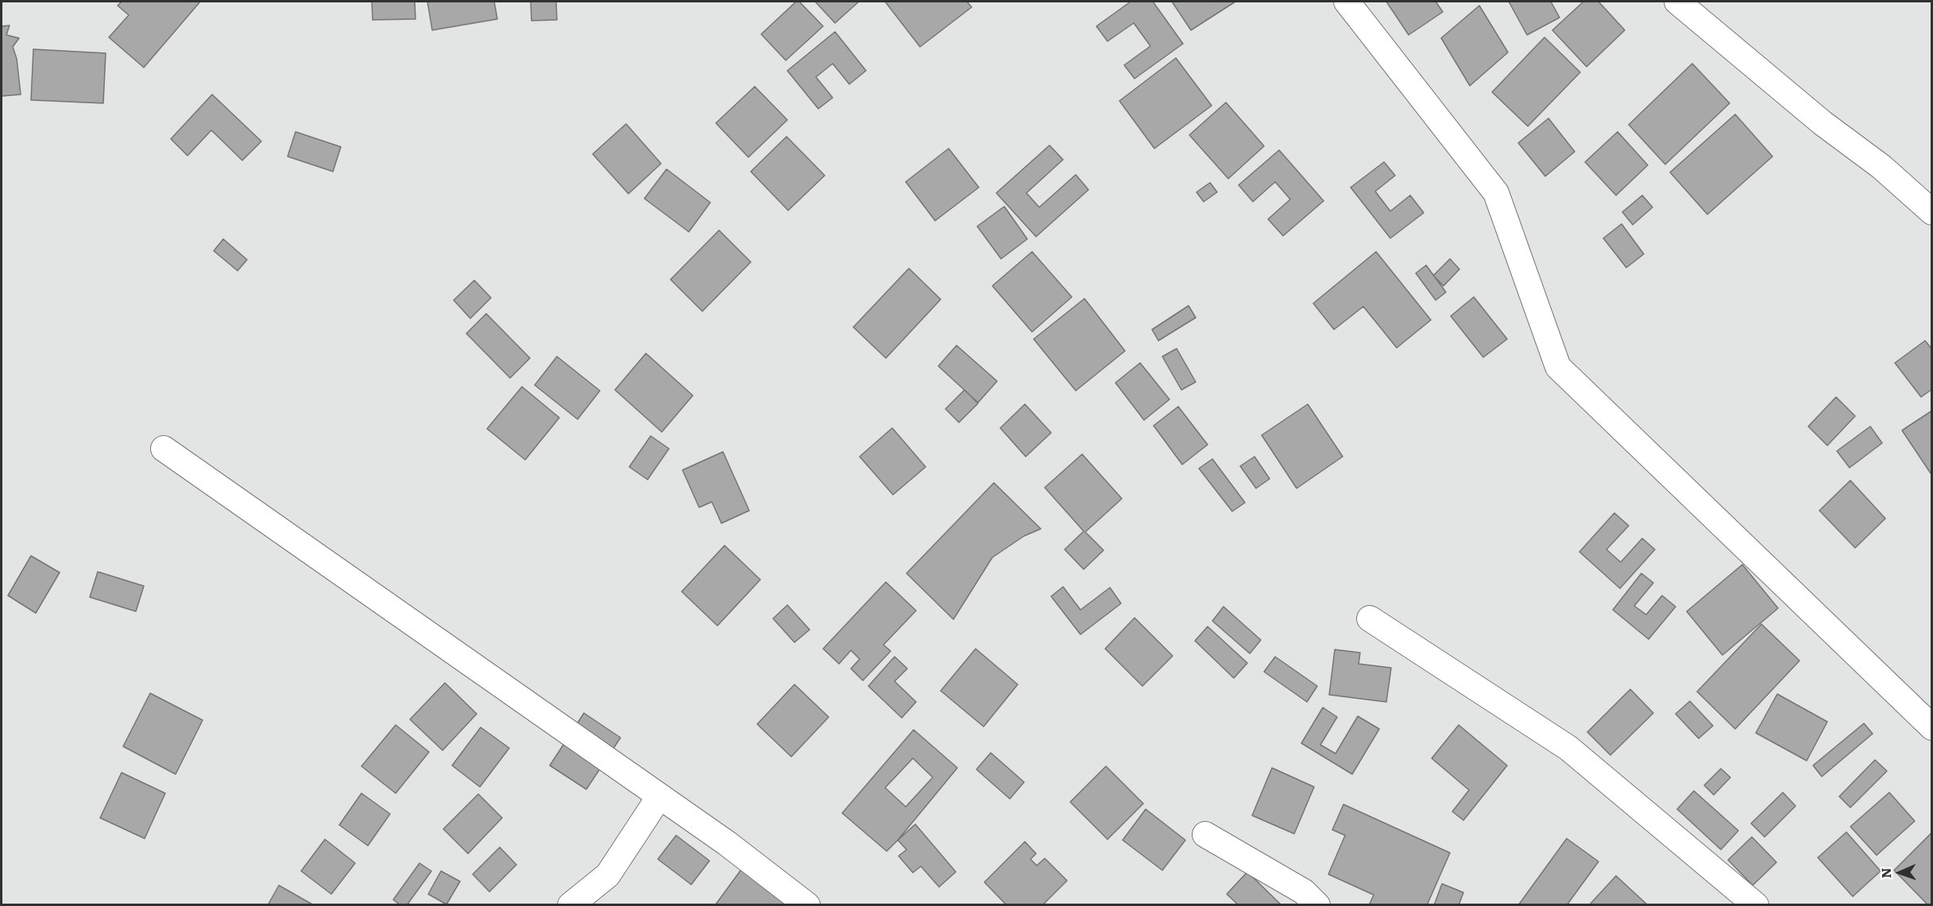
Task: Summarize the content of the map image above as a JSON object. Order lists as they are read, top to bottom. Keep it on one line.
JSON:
{"north":"left"}
